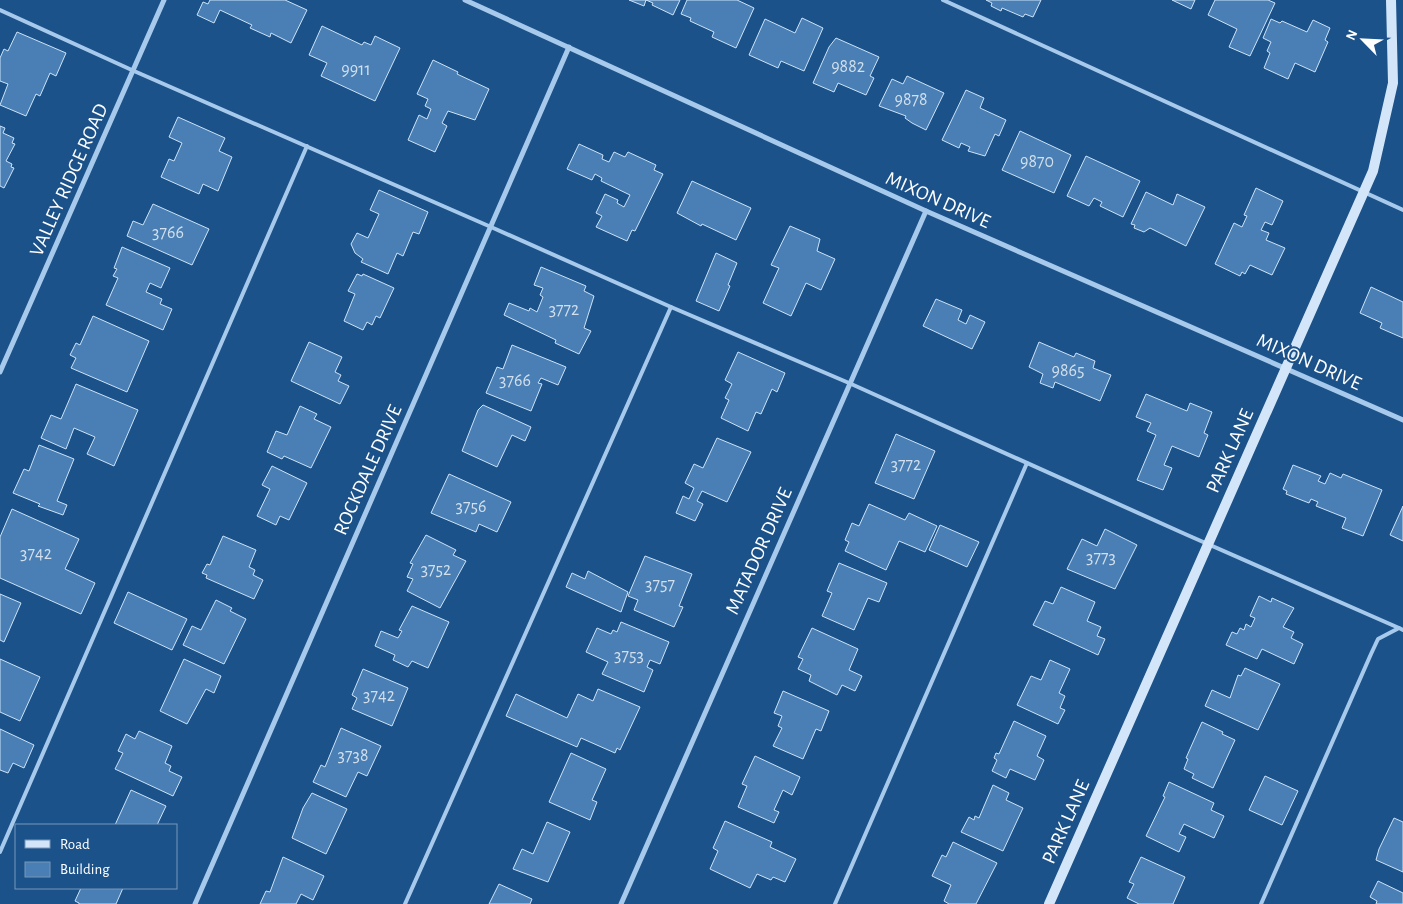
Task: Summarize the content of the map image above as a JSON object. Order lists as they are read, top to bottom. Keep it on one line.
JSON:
{"streets":{"street":["VALLEY RIDGE ROAD","MIXON DRIVE","PARK LANE","ROCKDALE DRIVE","MATADOR DRIVE"]},"crossings":[["MIXON DRIVE","PARK LANE"],["MIXON DRIVE","ROCKDALE DRIVE"],["MIXON DRIVE","MATADOR DRIVE"]],"house_numbers":["9882","9911","9878","9870","3766","3772","9865","3766","3772","3756","3742","3773","3752","3757","3753","3742","3738"],"legend":["Road","Building"],"north":"top left"}
